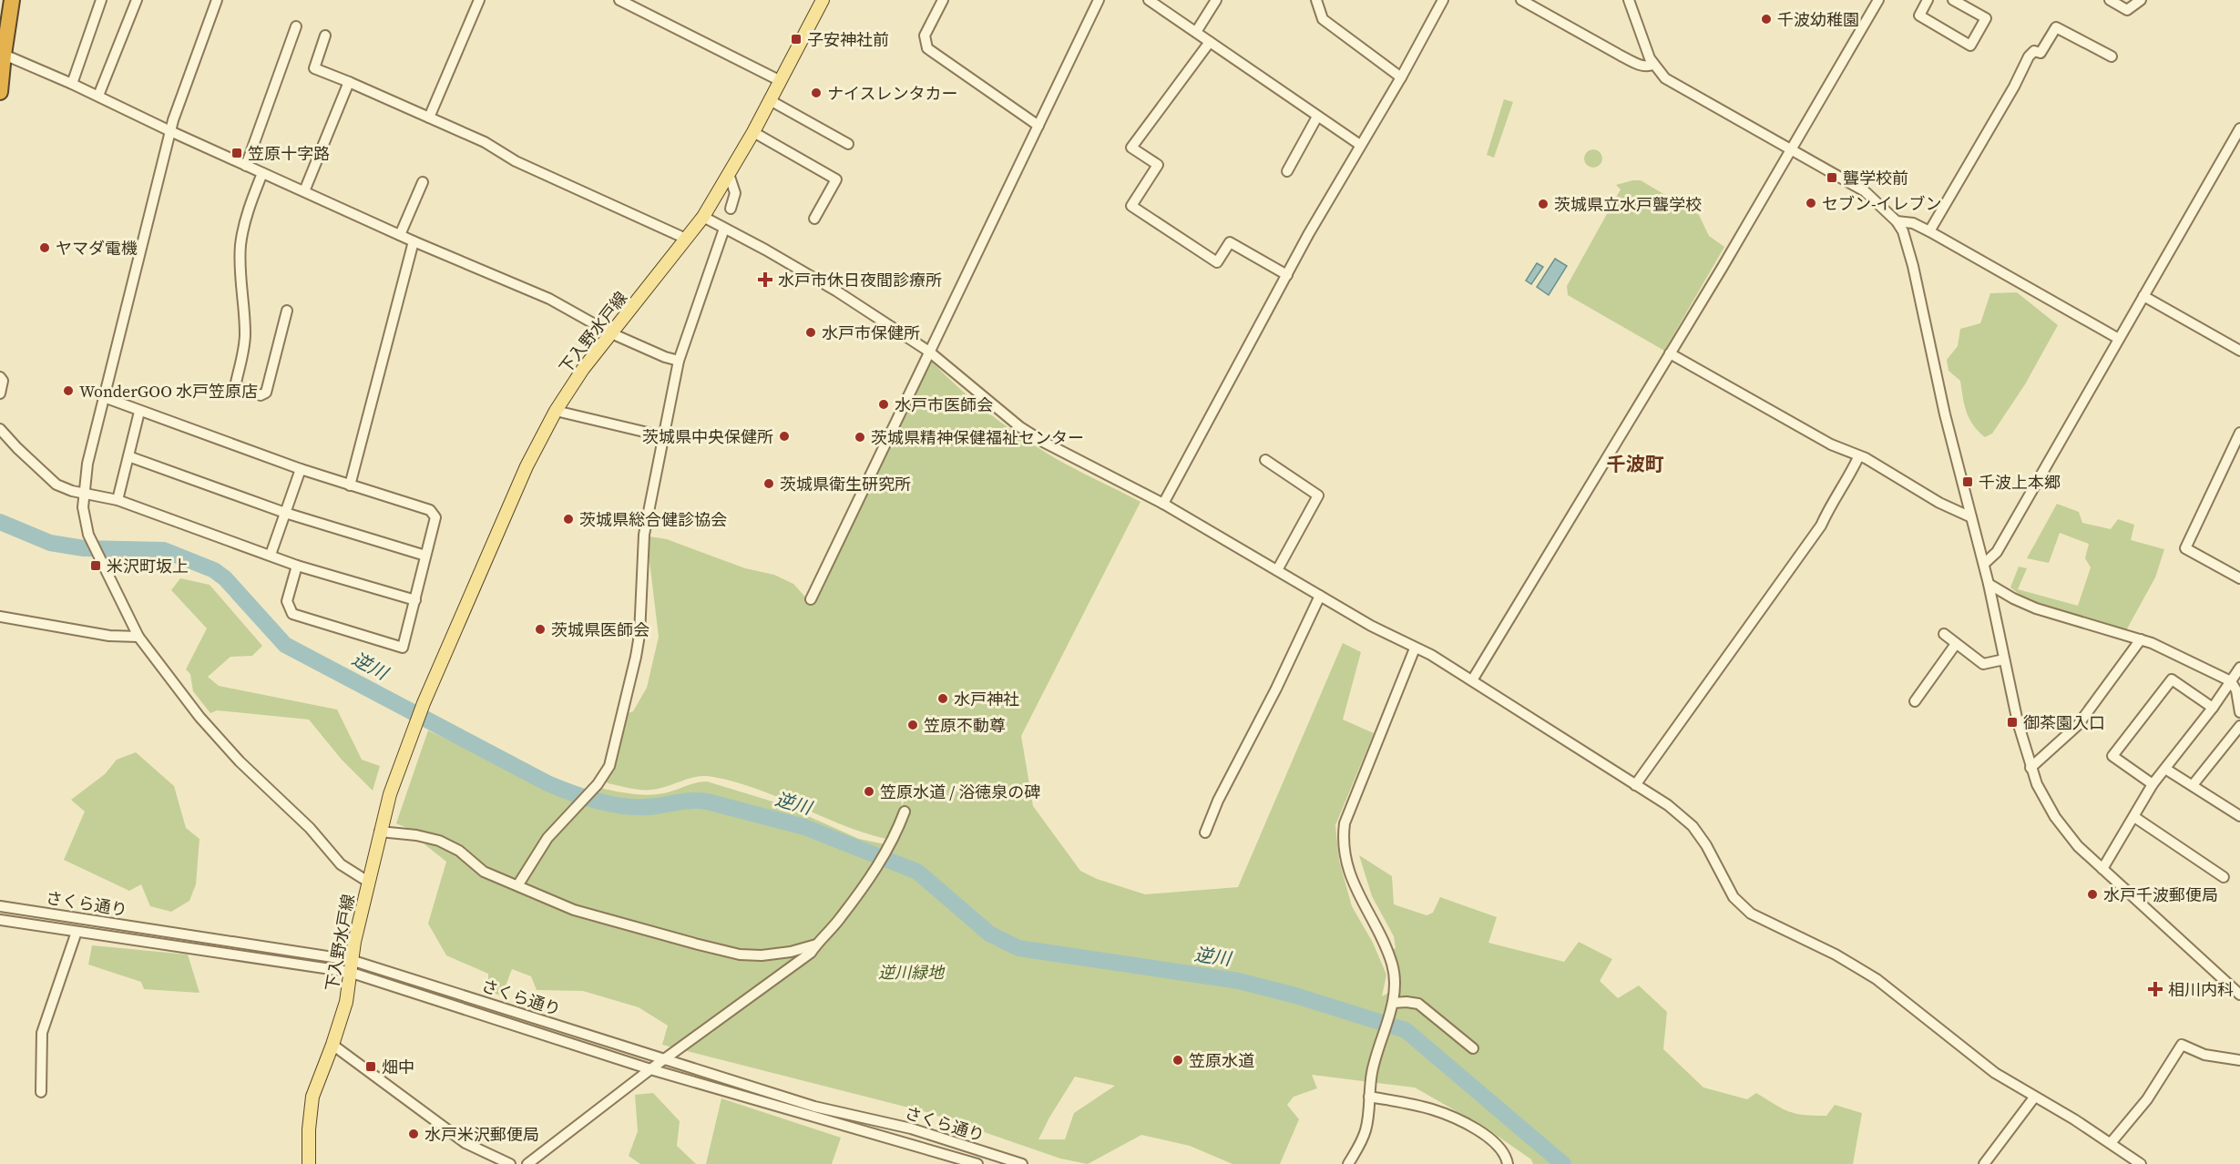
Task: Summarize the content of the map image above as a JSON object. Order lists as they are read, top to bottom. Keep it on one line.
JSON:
{"streets":{"main road":["下入野水戸線"],"street":["さくら通り"]},"crossings":[["下入野水戸線","さくら通り"]],"districts":["千波町"],"water":["逆川"],"parks":["逆川緑地"],"places":{"other":["千波幼稚園","ナイスレンタカー","セブン-イレブン","茨城県立水戸聾学校","ヤマダ電機","水戸市保健所","WonderGOO 水戸笠原店","水戸市医師会","茨城県中央保健所","茨城県精神保健福祉センター","茨城県衛生研究所","茨城県総合健診協会","茨城県医師会","水戸神社","笠原不動尊","笠原水道 / 浴徳泉の碑","水戸千波郵便局","笠原水道","水戸米沢郵便局"],"transit":["子安神社前","笠原十字路","聾学校前","千波上本郷","米沢町坂上","御茶園入口","畑中"],"health":["水戸市休日夜間診療所","相川内科"]}}
